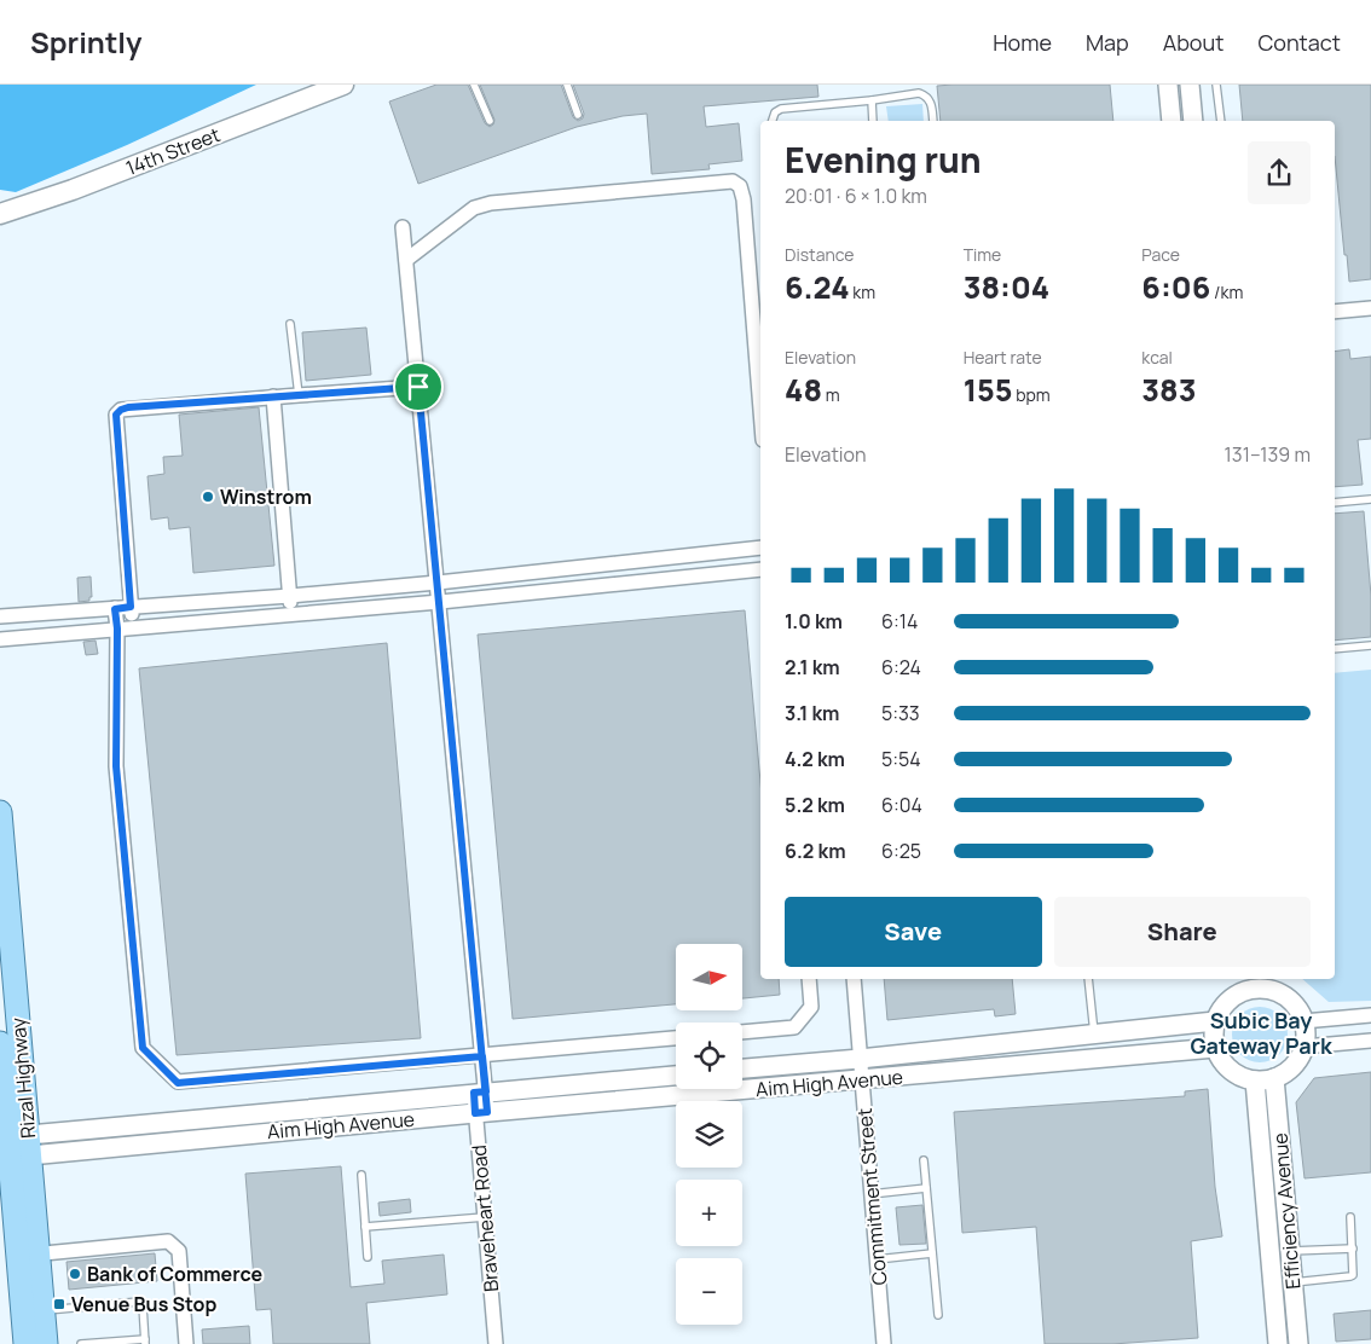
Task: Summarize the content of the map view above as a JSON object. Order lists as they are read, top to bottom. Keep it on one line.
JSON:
{"streets":{"main road":["14th Street","Rizal Highway"],"street":["Aim High Avenue","Commitment Street","Efficiency Avenue","Braveheart Road"]},"crossings":[["Rizal Highway","Aim High Avenue"],["Aim High Avenue","Commitment Street"],["Aim High Avenue","Efficiency Avenue"],["Aim High Avenue","Braveheart Road"]],"districts":["Subic Bay Gateway Park"],"places":{"other":["Winstrom","Bank of Commerce"],"transit":["Venue Bus Stop"]},"north":"right","page":{"header":"Sprintly","nav":["Home","Map","About","Contact"],"heading":["Evening run","20:01 · 6 × 1.0 km"],"stats":[["Distance","6.24 km"],["Time","38:04"],["Pace","6:06 /km"],["Elevation","48 m"],["Heart rate","155 bpm"],["kcal","383"]],"chart":["Elevation","131–139 m"],"list":[{"name":"1.0 km","note":"6:14"},{"name":"2.1 km","note":"6:24"},{"name":"3.1 km","note":"5:33"},{"name":"4.2 km","note":"5:54"},{"name":"5.2 km","note":"6:04"},{"name":"6.2 km","note":"6:25"}],"buttons":["Save","Share"],"map_buttons":["+","−"]}}
